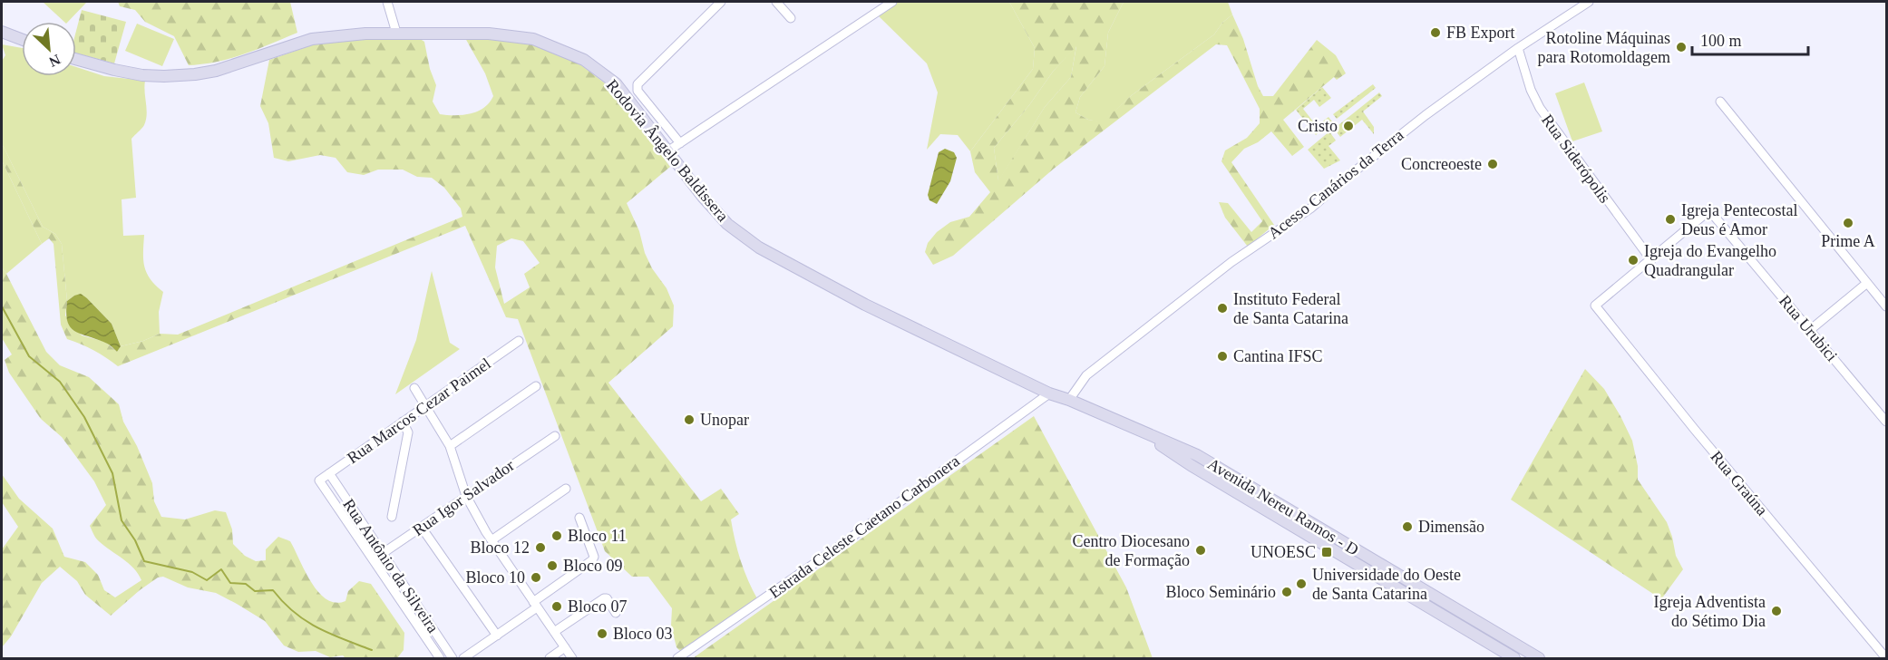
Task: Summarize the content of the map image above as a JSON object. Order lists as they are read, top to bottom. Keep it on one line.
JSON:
{"streets":{"street":["Rodovia Ângelo Baldissera","Rua Siderópolis","Acesso Canários da Terra","Rua Urubici","Rua Marcos Cezar Paimel","Rua Graúna","Rua Igor Salvador","Avenida Nereu Ramos - D","Estrada Celeste Caetano Carbonera","Rua Antônio da Silveira"]},"crossings":[["Rodovia Ângelo Baldissera","Avenida Nereu Ramos - D"],["Rodovia Ângelo Baldissera","Estrada Celeste Caetano Carbonera"],["Rua Siderópolis","Acesso Canários da Terra"],["Rua Siderópolis","Rua Urubici"],["Rua Siderópolis","Rua Graúna"],["Acesso Canários da Terra","Avenida Nereu Ramos - D"],["Rua Urubici","Rua Graúna"],["Rua Marcos Cezar Paimel","Rua Antônio da Silveira"],["Rua Igor Salvador","Rua Antônio da Silveira"],["Avenida Nereu Ramos - D","Estrada Celeste Caetano Carbonera"]],"places":{"other":["FB Export","Rotoline Máquinas para Rotomoldagem","Cristo","Concreoeste","Igreja Pentecostal Deus é Amor","Prime A","Igreja do Evangelho Quadrangular","Instituto Federal de Santa Catarina","Cantina IFSC","Unopar","Dimensão","Bloco 11","Bloco 12","Centro Diocesano de Formação","Bloco 09","Bloco 10","Universidade do Oeste de Santa Catarina","Bloco Seminário","Bloco 07","Igreja Adventista do Sétimo Dia","Bloco 03"],"transit":["UNOESC"]},"scale_bar":"100 m","north":"bottom right"}
